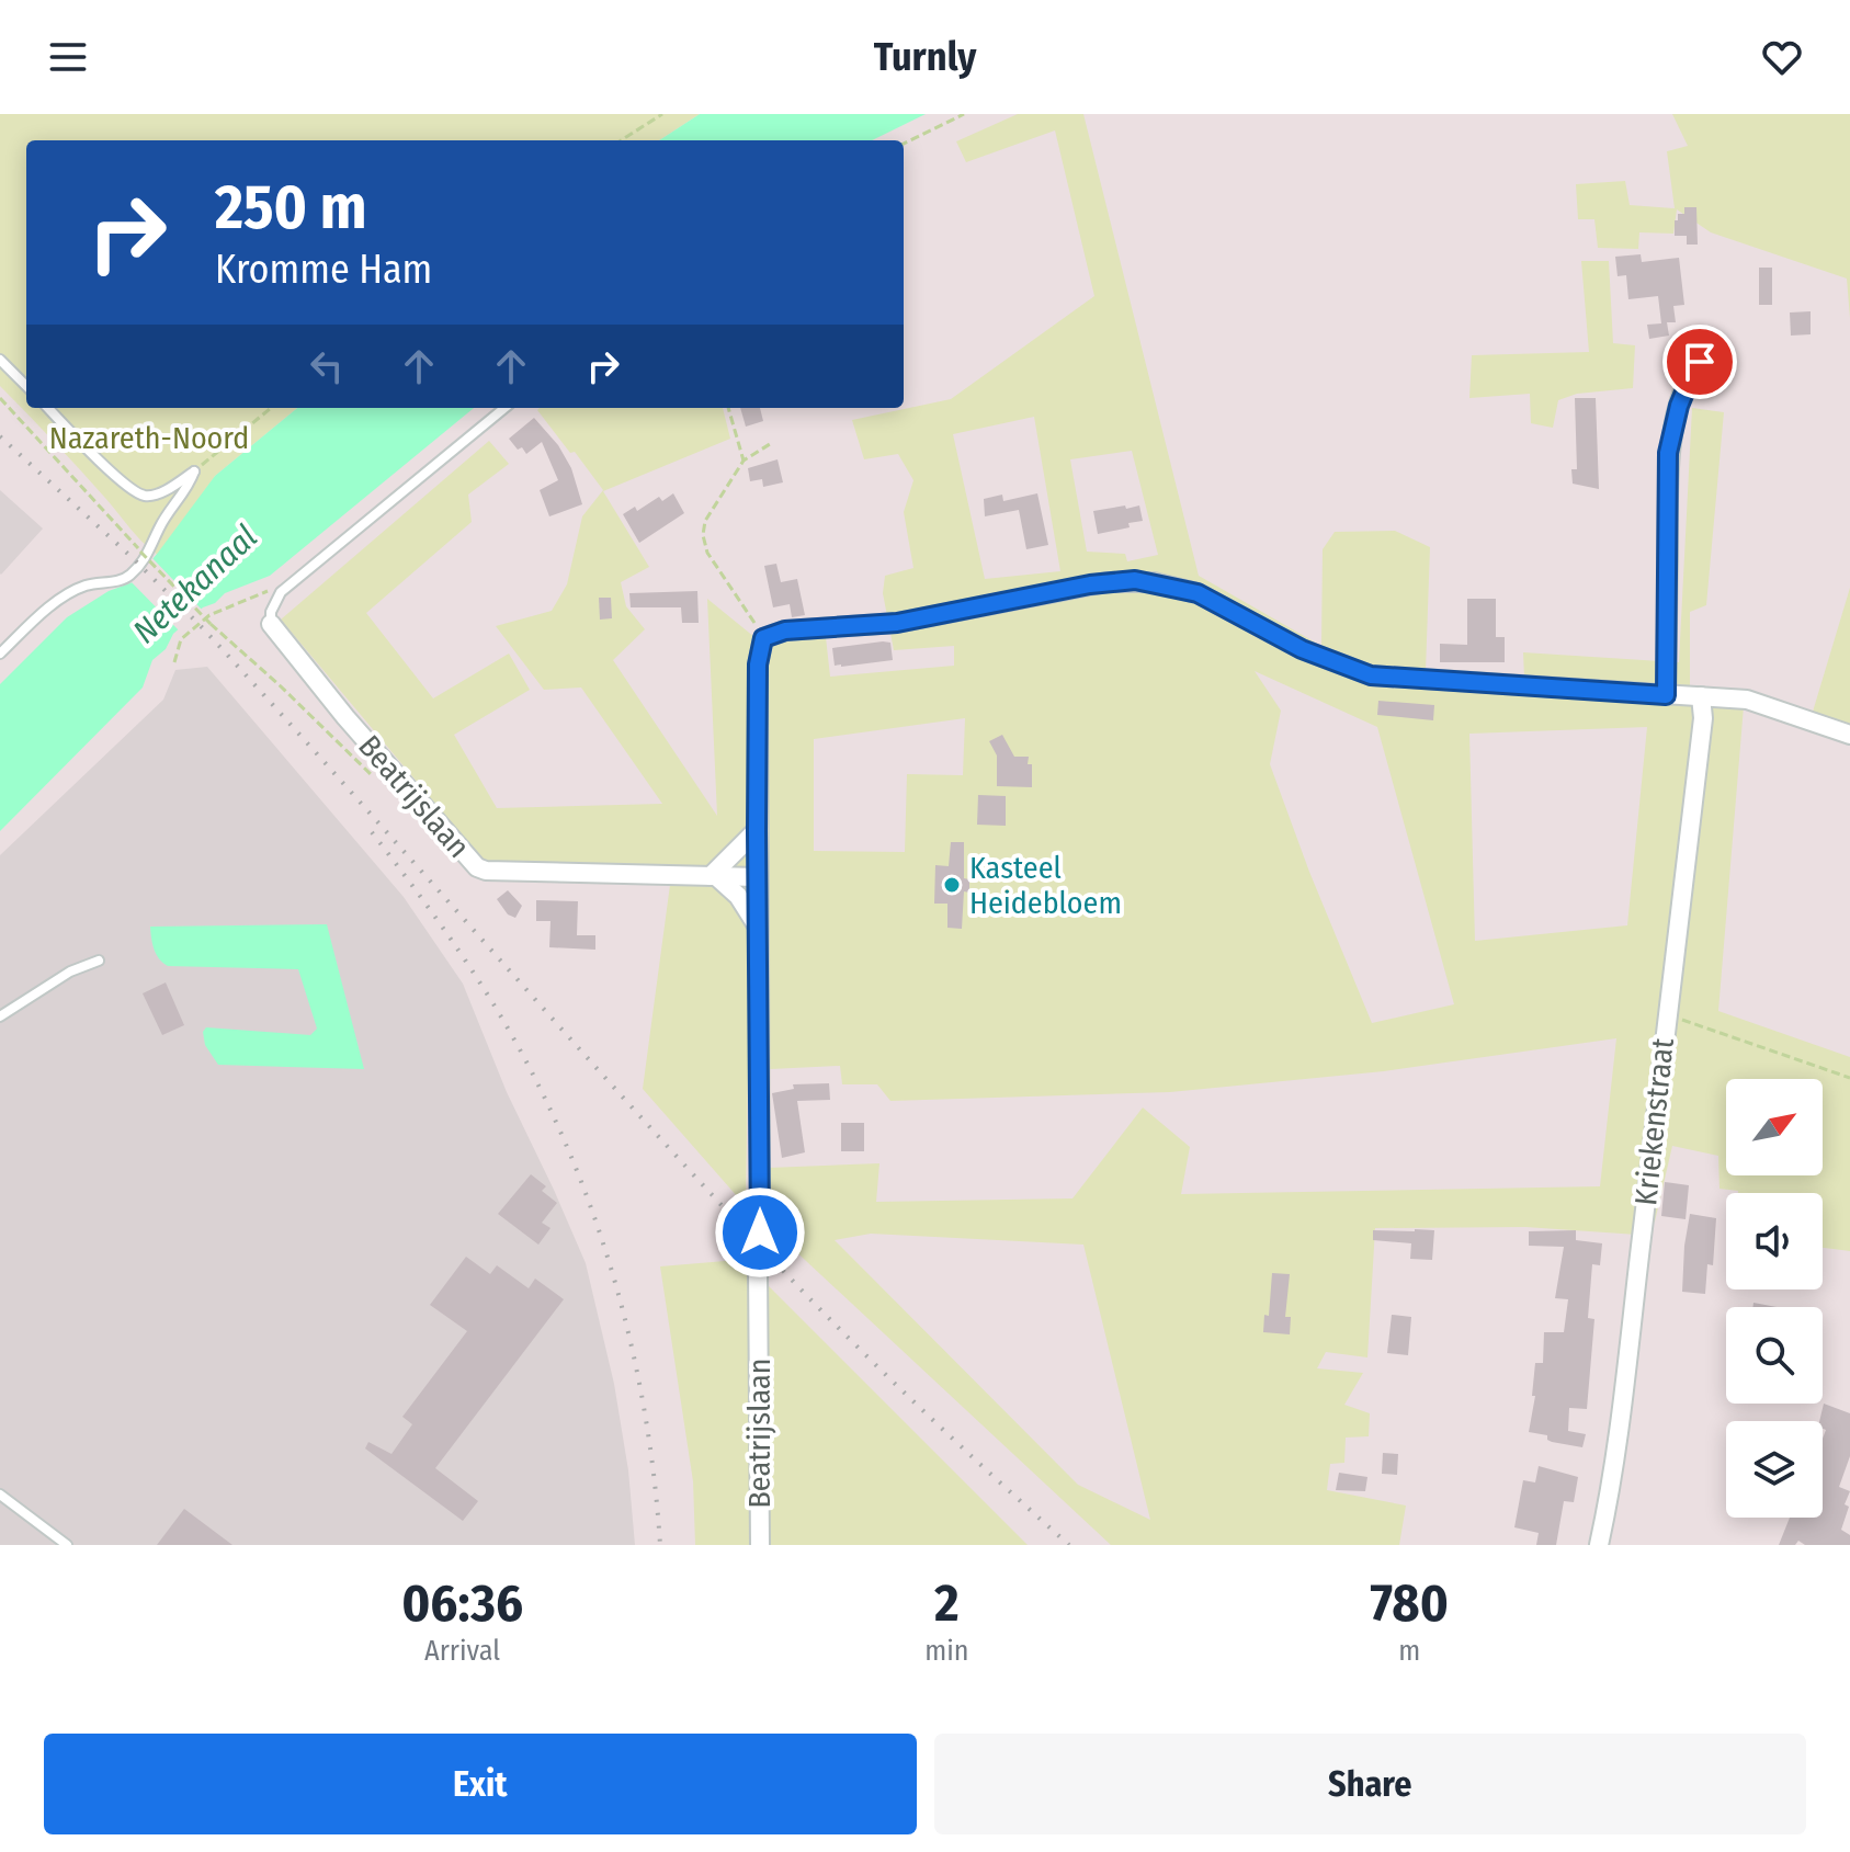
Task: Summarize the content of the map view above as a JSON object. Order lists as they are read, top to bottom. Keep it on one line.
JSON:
{"streets":{"street":["Beatrijslaan","Kriekenstraat"]},"water":["Netekanaal"],"parks":["Nazareth-Noord"],"places":["Kasteel Heidebloem"],"north":"top right","page":{"header":"Turnly","turn":["250 m","Kromme Ham"],"eta":["06:36","Arrival","2","min","780","m"],"buttons":["Exit","Share"]}}
